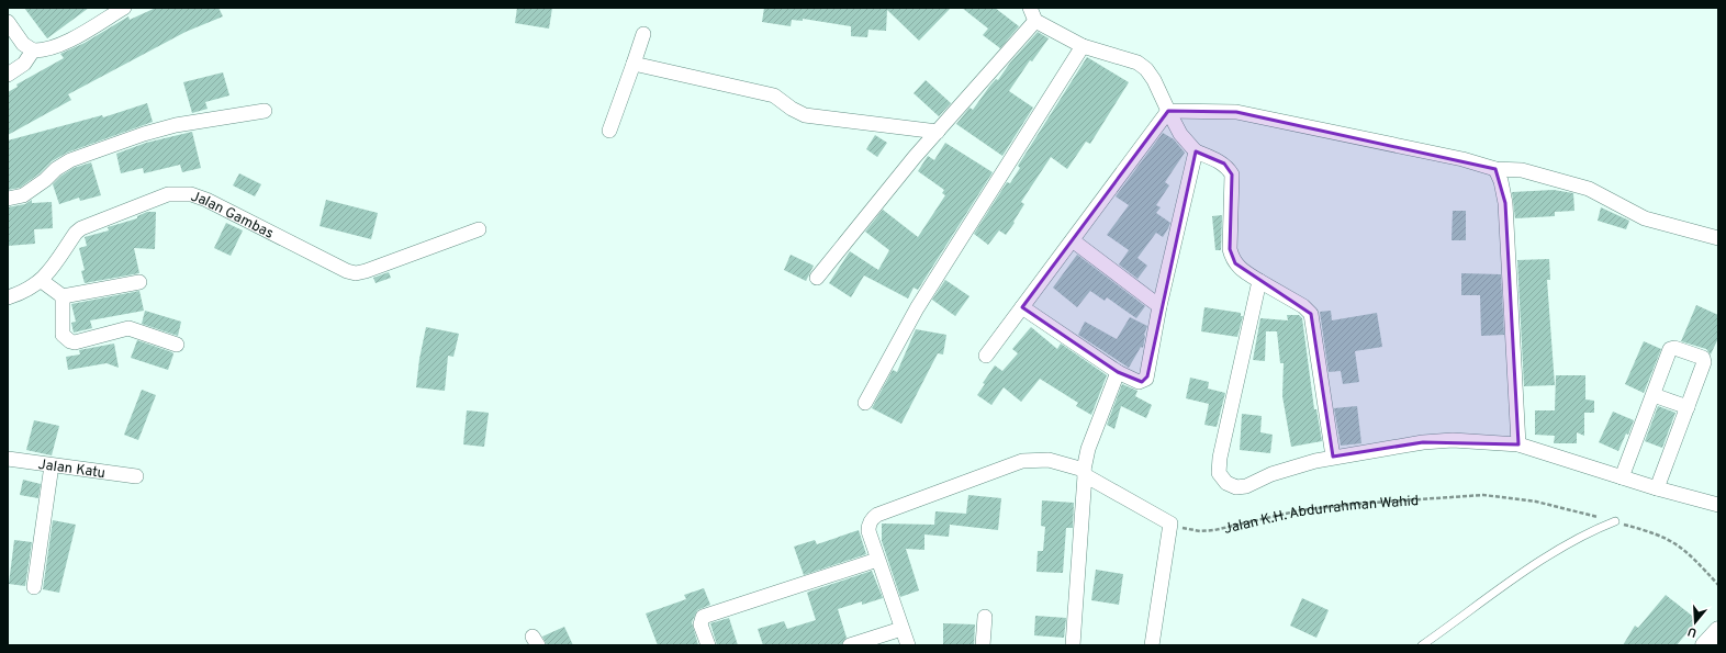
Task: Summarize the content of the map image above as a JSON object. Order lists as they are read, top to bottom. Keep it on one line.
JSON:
{"streets":{"street":["Jalan Gambas","Jalan Katu"],"path":["Jalan K.H. Abdurrahman Wahid"]},"north":"bottom"}
